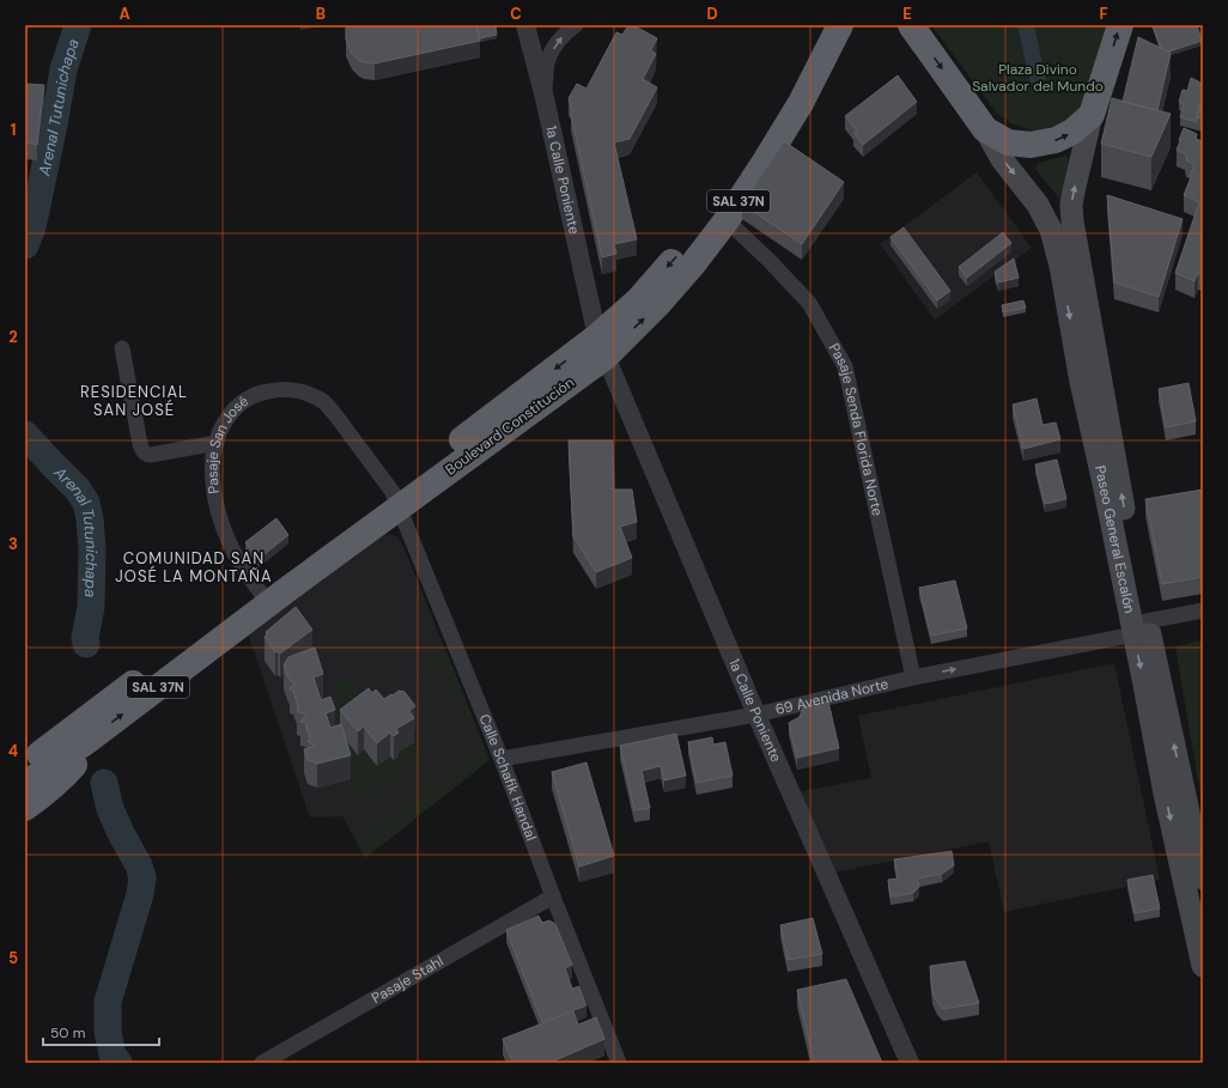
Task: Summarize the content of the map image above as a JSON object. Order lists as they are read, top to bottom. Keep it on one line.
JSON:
{"streets":{"highway":["SAL 37N","Boulevard Constitución"],"main road":["Paseo General Escalón"],"street":["1a Calle Poniente","Pasaje Senda Florida Norte","Pasaje San José","69 Avenida Norte","Calle Schafik Handal","Pasaje Stahl"]},"crossings":[["1a Calle Poniente","Boulevard Constitución"],["1a Calle Poniente","69 Avenida Norte"],["Boulevard Constitución","Pasaje Senda Florida Norte"],["Boulevard Constitución","Pasaje San José"],["Boulevard Constitución","Calle Schafik Handal"],["Pasaje Senda Florida Norte","69 Avenida Norte"],["Pasaje San José","Calle Schafik Handal"],["Paseo General Escalón","69 Avenida Norte"],["69 Avenida Norte","Calle Schafik Handal"],["Calle Schafik Handal","Pasaje Stahl"]],"districts":["RESIDENCIAL SAN JOSÉ","COMUNIDAD SAN JOSÉ LA MONTAÑA"],"water":["Arenal Tutunichapa"],"parks":["Plaza Divino Salvador del Mundo"],"scale_bar":"50 m","grid":{"columns":["A","B","C","D","E","F"],"rows":["1","2","3","4","5"]}}
